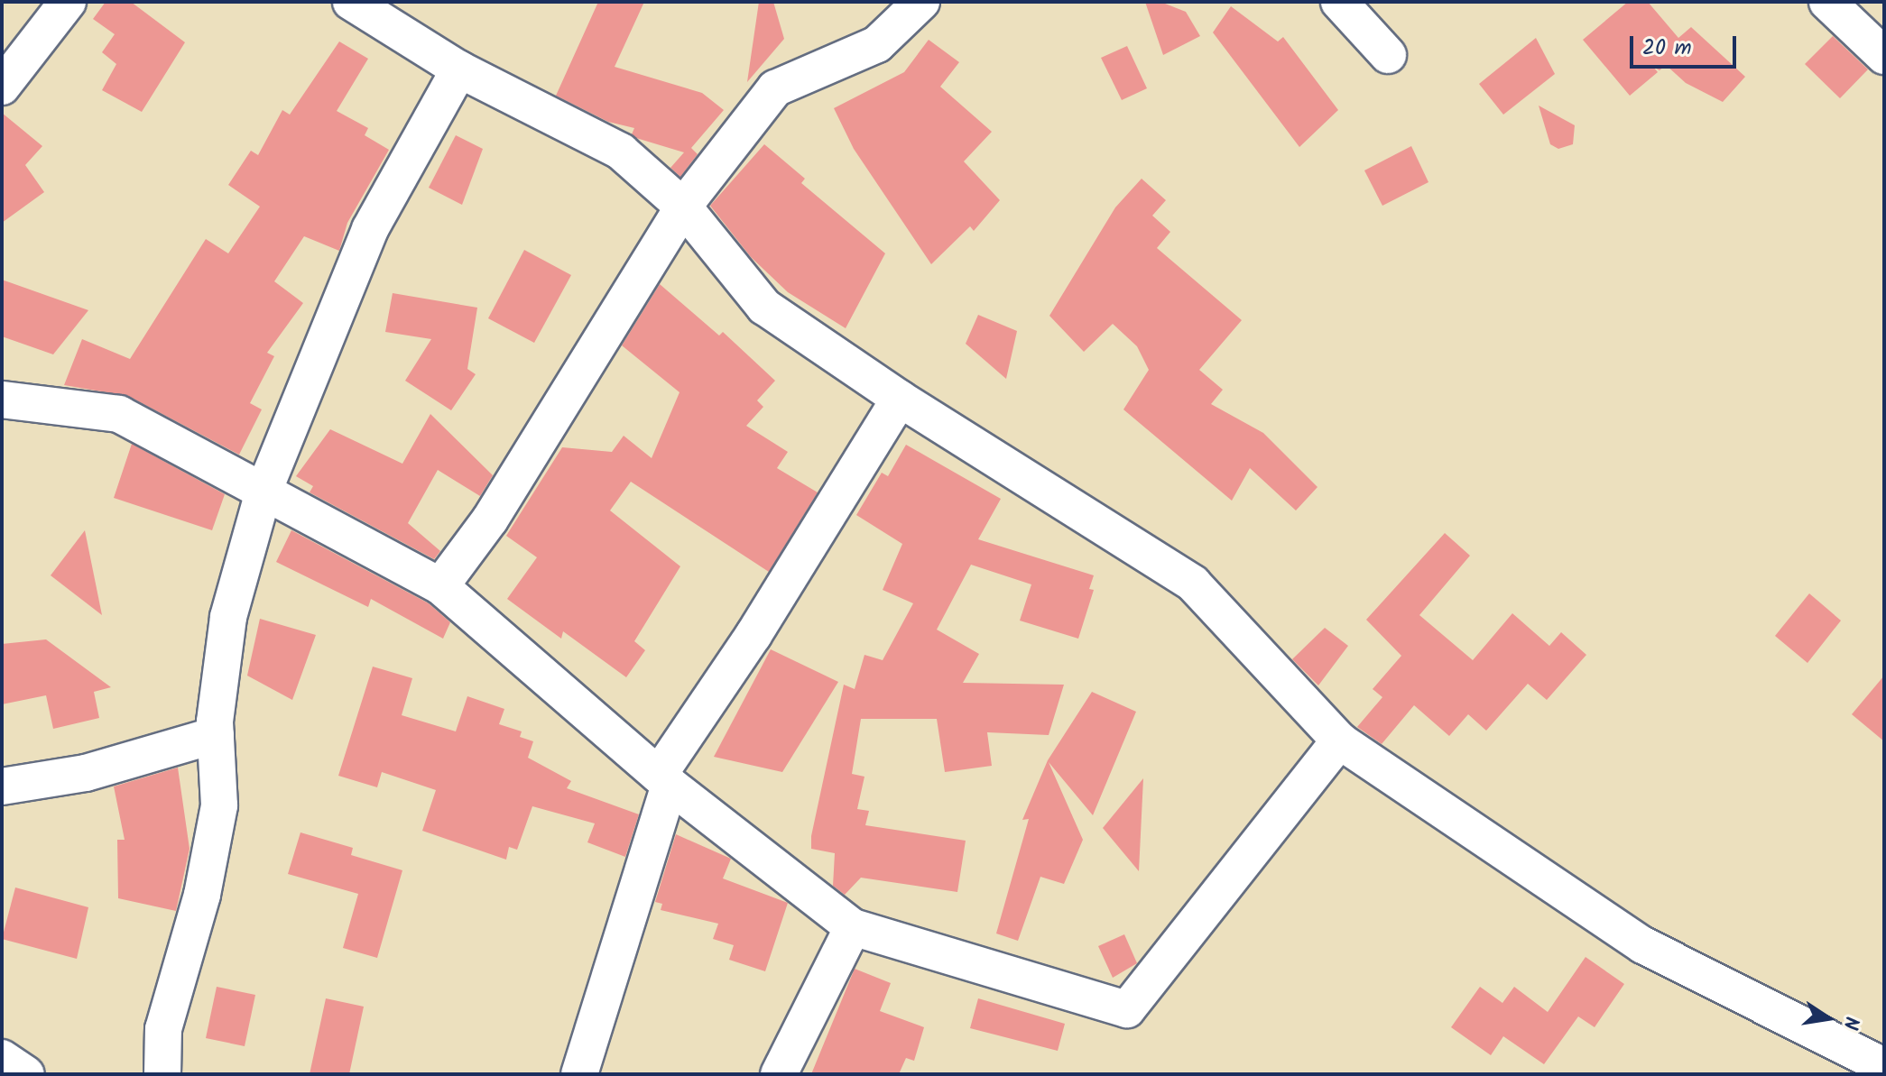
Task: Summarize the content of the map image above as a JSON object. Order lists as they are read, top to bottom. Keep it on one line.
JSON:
{"scale_bar":"20 m","north":"right"}
